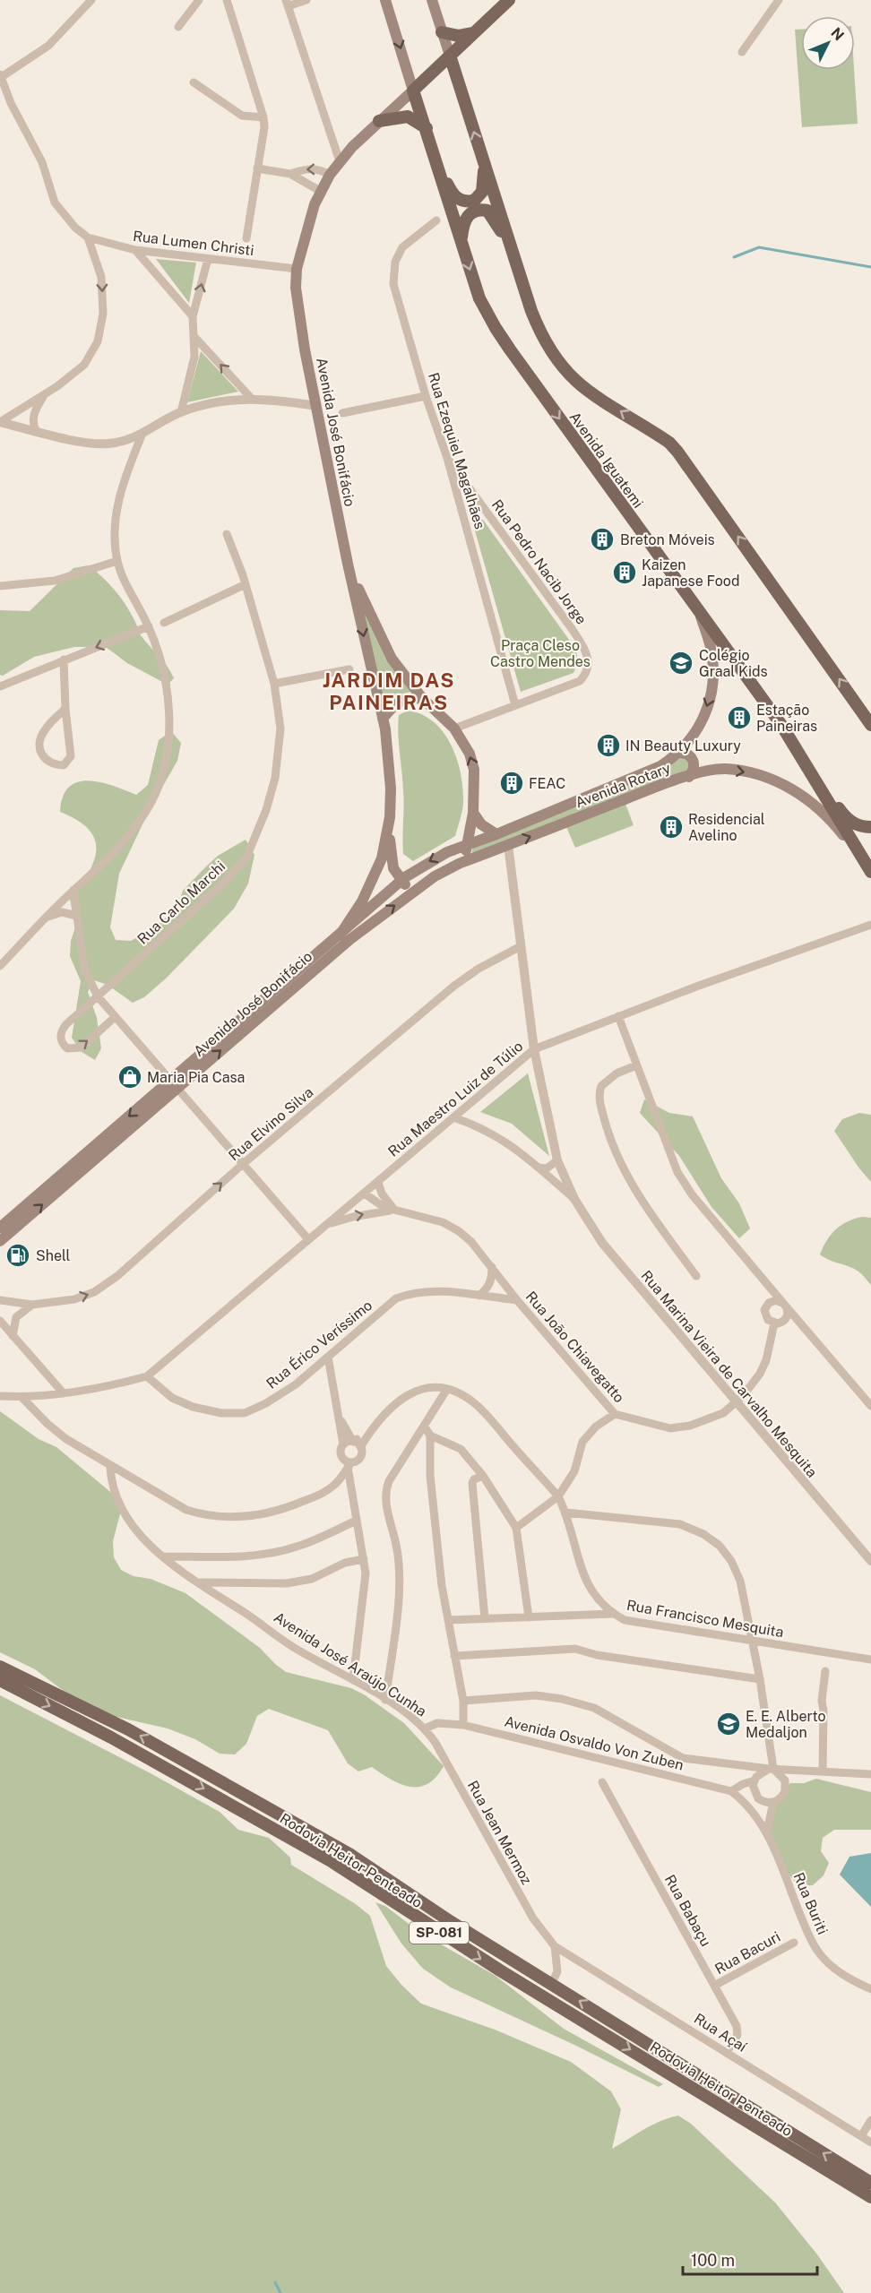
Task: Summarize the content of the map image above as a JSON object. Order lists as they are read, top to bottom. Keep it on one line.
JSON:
{"streets":{"main road":["Avenida José Bonifácio","Avenida Iguatemi","Avenida Rotary","Rodovia Heitor Penteado","SP-081"],"street":["Rua Lumen Christi","Rua Ezequiel Magalhães","Rua Pedro Nacib Jorge","Rua Carlo Marchi","Rua Maestro Luiz de Túlio","Rua Elvino Silva","Rua Érico Veríssimo","Rua João Chiavegatto","Rua Marina Vieira de Carvalho Mesquita","Rua Francisco Mesquita","Avenida José Araújo Cunha","Avenida Osvaldo Von Zuben","Rua Jean Mermoz","Rua Buriti","Rua Babaçu","Rua Bacuri","Rua Açaí"]},"crossings":[["Rua Lumen Christi","Avenida José Bonifácio"],["Avenida José Bonifácio","Avenida Iguatemi"],["Avenida José Bonifácio","Avenida Rotary"],["Rua Ezequiel Magalhães","Rua Pedro Nacib Jorge"],["Avenida Iguatemi","Avenida Rotary"],["Avenida Rotary","Rua Marina Vieira de Carvalho Mesquita"],["Rua Maestro Luiz de Túlio","Rua Érico Veríssimo"],["Rua Maestro Luiz de Túlio","Rua João Chiavegatto"],["Rua Maestro Luiz de Túlio","Rua Marina Vieira de Carvalho Mesquita"],["Rua Elvino Silva","Rua Marina Vieira de Carvalho Mesquita"],["Rua Érico Veríssimo","Rua João Chiavegatto"],["Rua João Chiavegatto","Rua Marina Vieira de Carvalho Mesquita"],["Avenida José Araújo Cunha","Avenida Osvaldo Von Zuben"],["Avenida José Araújo Cunha","Rua Jean Mermoz"],["Avenida Osvaldo Von Zuben","Rua Jean Mermoz"],["Avenida Osvaldo Von Zuben","Rua Buriti"],["Rua Jean Mermoz","Rua Açaí"],["Rua Babaçu","Rua Bacuri"],["Rua Babaçu","Rua Açaí"]],"one_way":["Rua Elvino Silva"],"districts":["JARDIM DAS PAINEIRAS"],"parks":["Praça Cleso Castro Mendes"],"places":{"building":["Breton Móveis","Kaizen Japanese Food","Estação Paineiras","IN Beauty Luxury","FEAC","Residencial Avelino"],"school or university":["Colégio Graal Kids","E. E. Alberto Medaljon"],"shop":["Maria Pia Casa"],"fuel station":["Shell"]},"scale_bar":"100 m","north":"top right"}
